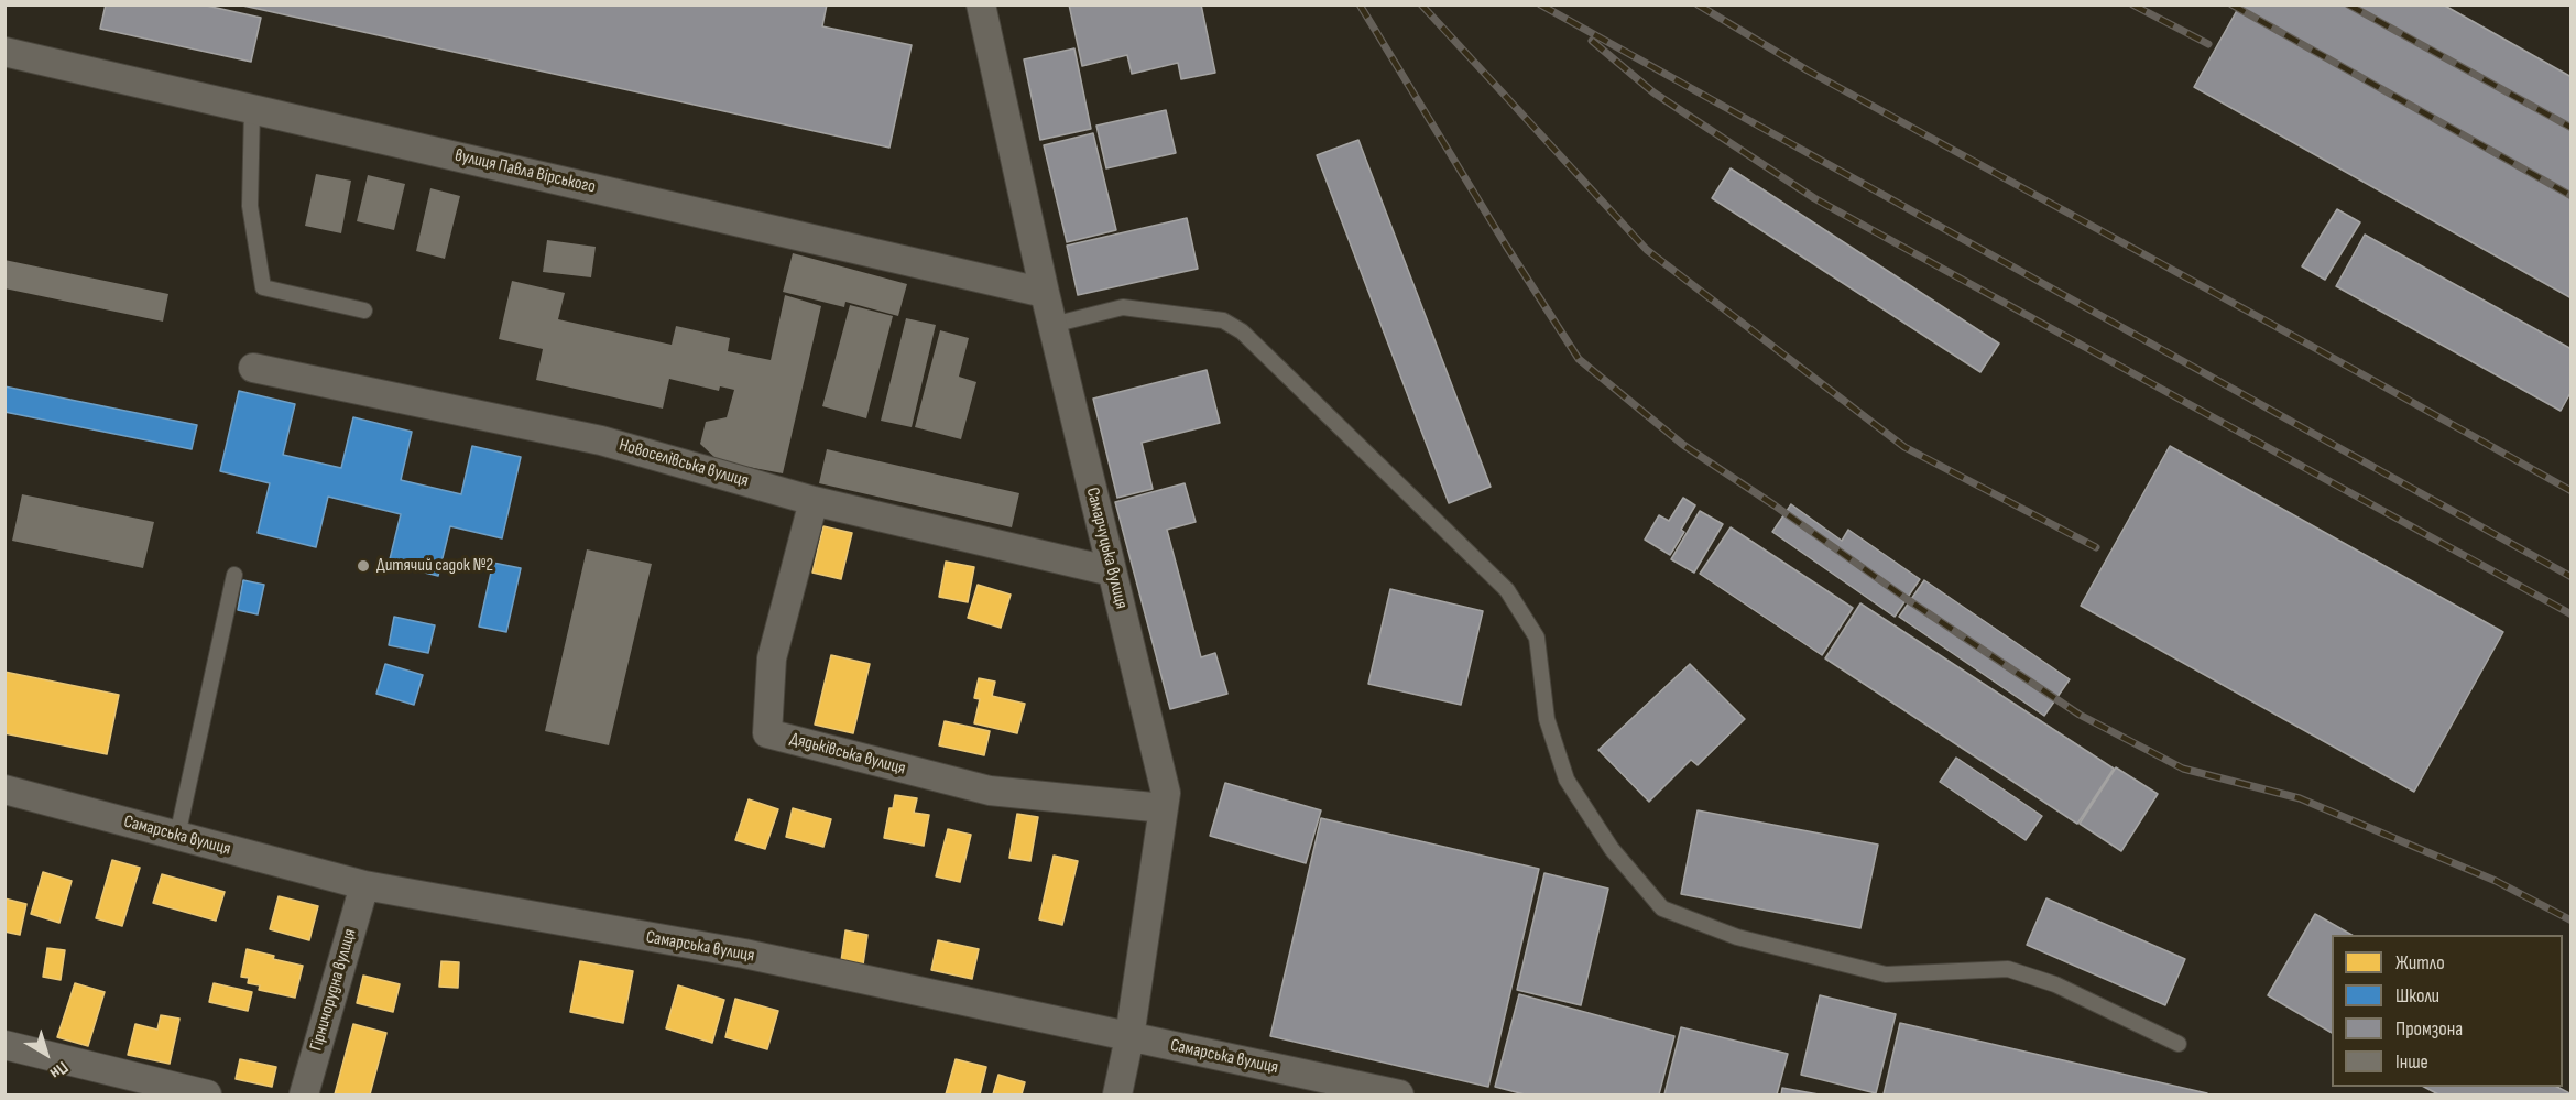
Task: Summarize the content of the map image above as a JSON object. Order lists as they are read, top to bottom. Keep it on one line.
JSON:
{"streets":{"street":["вулиця Павла Вірського","Новоселівська вулиця","Самарчуцька вулиця","Дядьківська вулиця","Самарська вулиця","Гірничорудна вулиця"]},"crossings":[["вулиця Павла Вірського","Самарчуцька вулиця"],["Новоселівська вулиця","Самарчуцька вулиця"],["Новоселівська вулиця","Дядьківська вулиця"],["Самарчуцька вулиця","Дядьківська вулиця"],["Самарчуцька вулиця","Самарська вулиця"],["Самарська вулиця","Гірничорудна вулиця"]],"places":["Дитячий садок №2"],"legend":["Житло","Школи","Промзона","Інше"],"north":"bottom right"}
